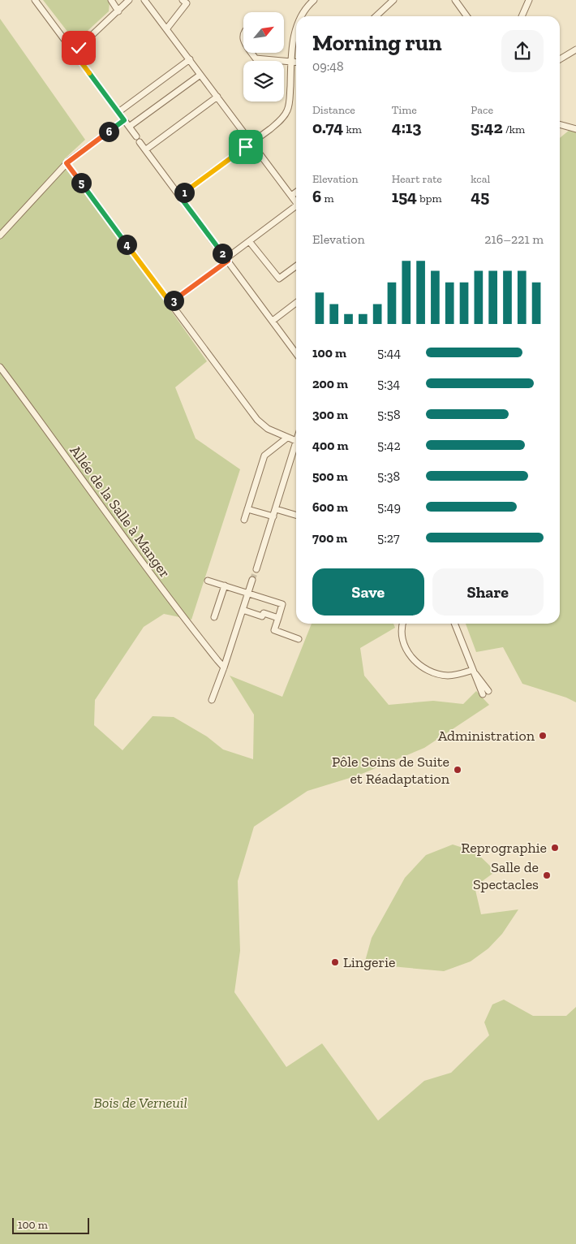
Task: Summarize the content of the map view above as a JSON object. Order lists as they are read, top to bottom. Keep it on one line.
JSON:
{"streets":{"street":["Allée de la Salle à Manger"]},"parks":["Bois de Verneuil"],"places":["Administration","Pôle Soins de Suite et Réadaptation","Reprographie","Salle de Spectacles","Lingerie"],"scale_bar":"100 m","north":"top right","page":{"heading":["Morning run","09:48"],"stats":[["Distance","0.74 km"],["Time","4:13"],["Pace","5:42 /km"],["Elevation","6 m"],["Heart rate","154 bpm"],["kcal","45"]],"pins":["6","5","1","4","2","3"],"chart":["Elevation","216–221 m"],"list":[{"name":"100 m","note":"5:44"},{"name":"200 m","note":"5:34"},{"name":"300 m","note":"5:58"},{"name":"400 m","note":"5:42"},{"name":"500 m","note":"5:38"},{"name":"600 m","note":"5:49"},{"name":"700 m","note":"5:27"}],"buttons":["Save","Share"],"scale":"100 m"}}
